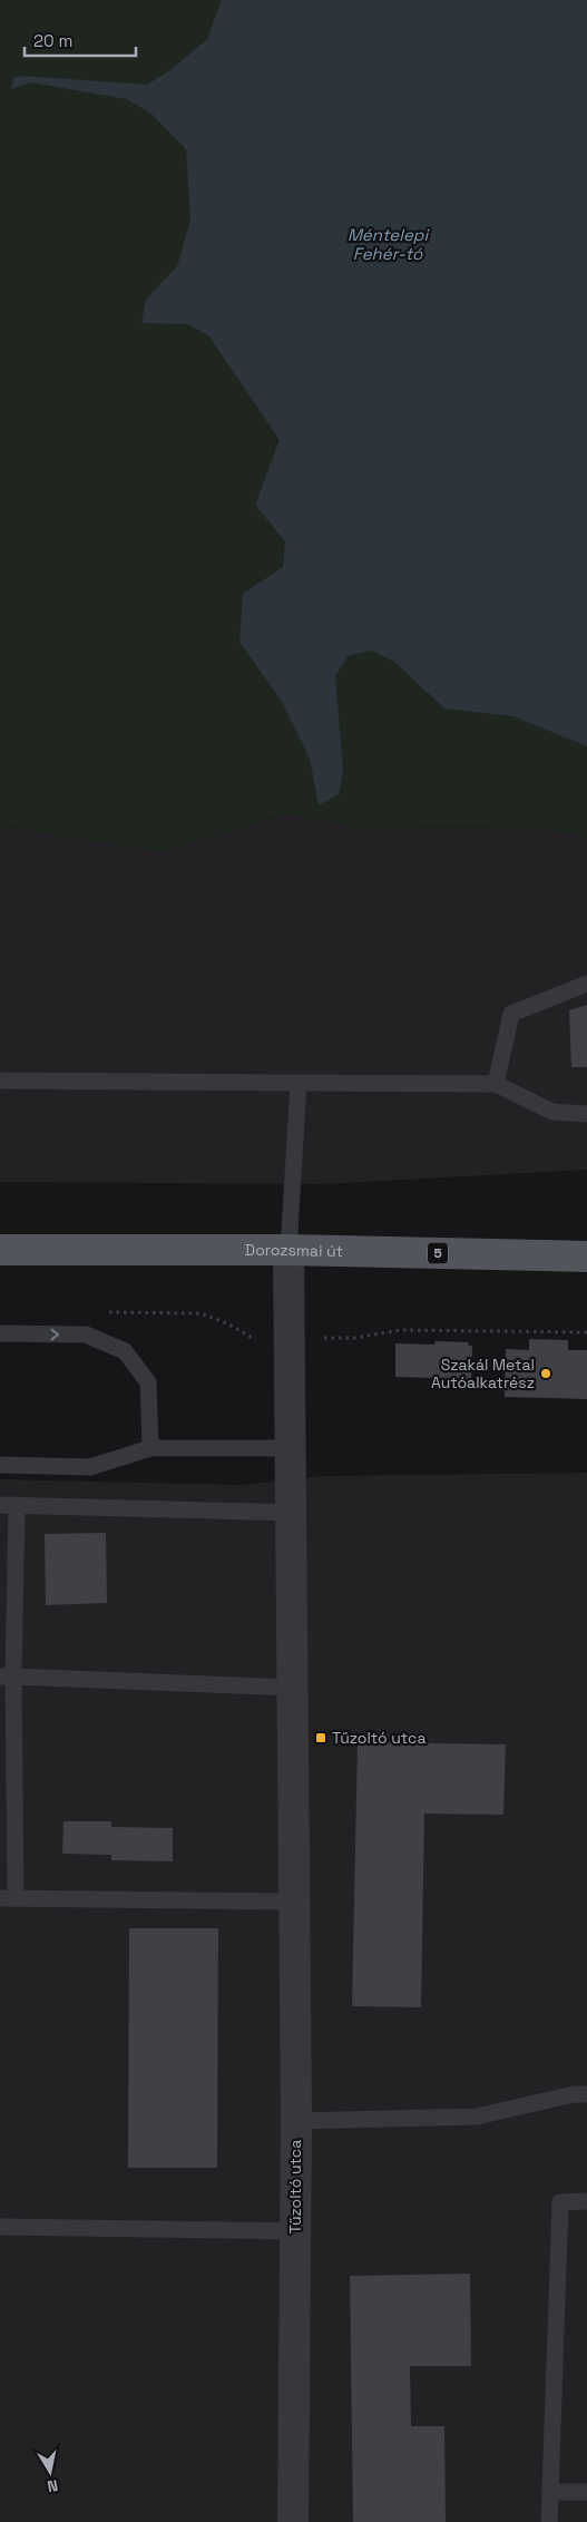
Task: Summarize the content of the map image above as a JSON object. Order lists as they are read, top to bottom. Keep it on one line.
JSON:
{"streets":{"main road":["Dorozsmai út","5"],"street":["Tűzoltó utca"]},"crossings":[["Dorozsmai út","Tűzoltó utca"]],"water":["Méntelepi Fehér-tó"],"places":{"other":["Szakál Metal Autóalkatrész"],"transit":["Tűzoltó utca"]},"scale_bar":"20 m","north":"bottom"}
